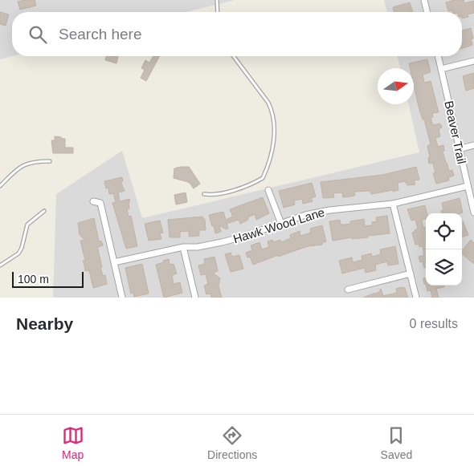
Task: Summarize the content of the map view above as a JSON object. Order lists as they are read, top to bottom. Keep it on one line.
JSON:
{"streets":{"street":["Beaver Trail","Hawk Wood Lane"]},"crossings":[["Beaver Trail","Hawk Wood Lane"]],"scale_bar":"100 m","north":"right","page":{"search":"Search here","scale":"100 m","heading":["Nearby","0 results"],"nav":["Map","Directions","Saved"]}}
